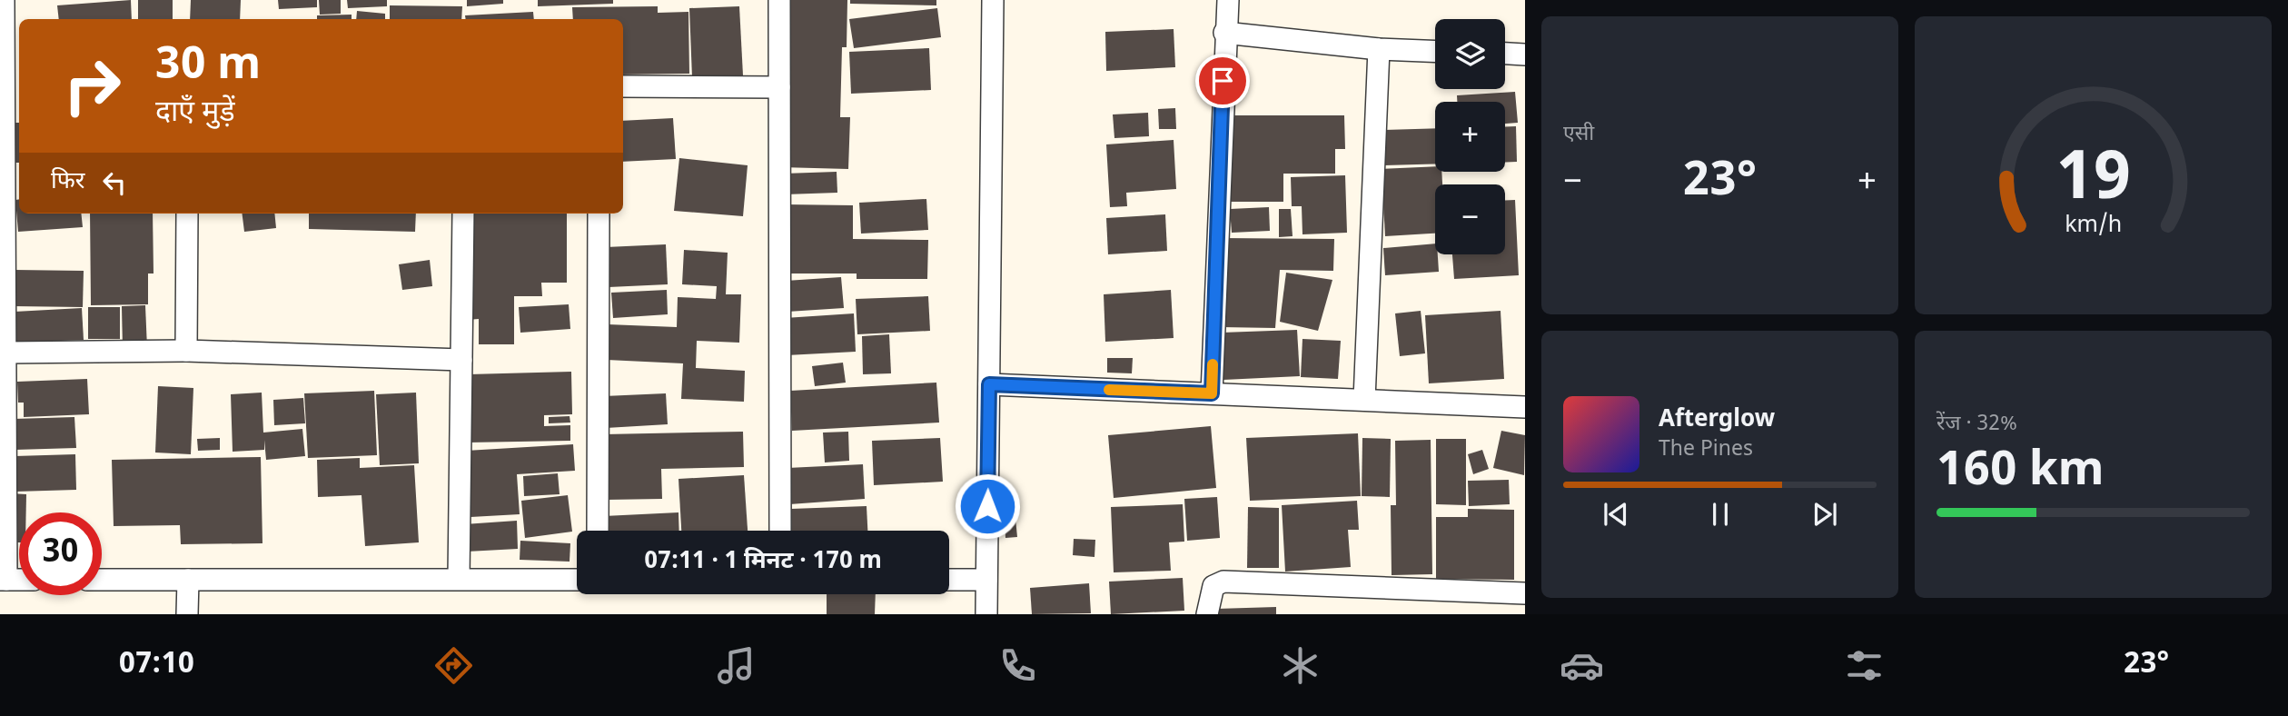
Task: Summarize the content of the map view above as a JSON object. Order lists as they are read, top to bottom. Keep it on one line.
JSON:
{"page":{"tile":["एसी",["रेंज · 32%","160 km"]],"map_buttons":["+","−"],"turn":["30 m","दाएँ मुड़ें"],"then":"फिर","heat":["−","23°","+"],"song":["Afterglow","The Pines"],"limit":"30","trip":"07:11 · 1 मिनट · 170 m","tabs":["07:10","23°"],"gauge":["19","km/h"]}}
